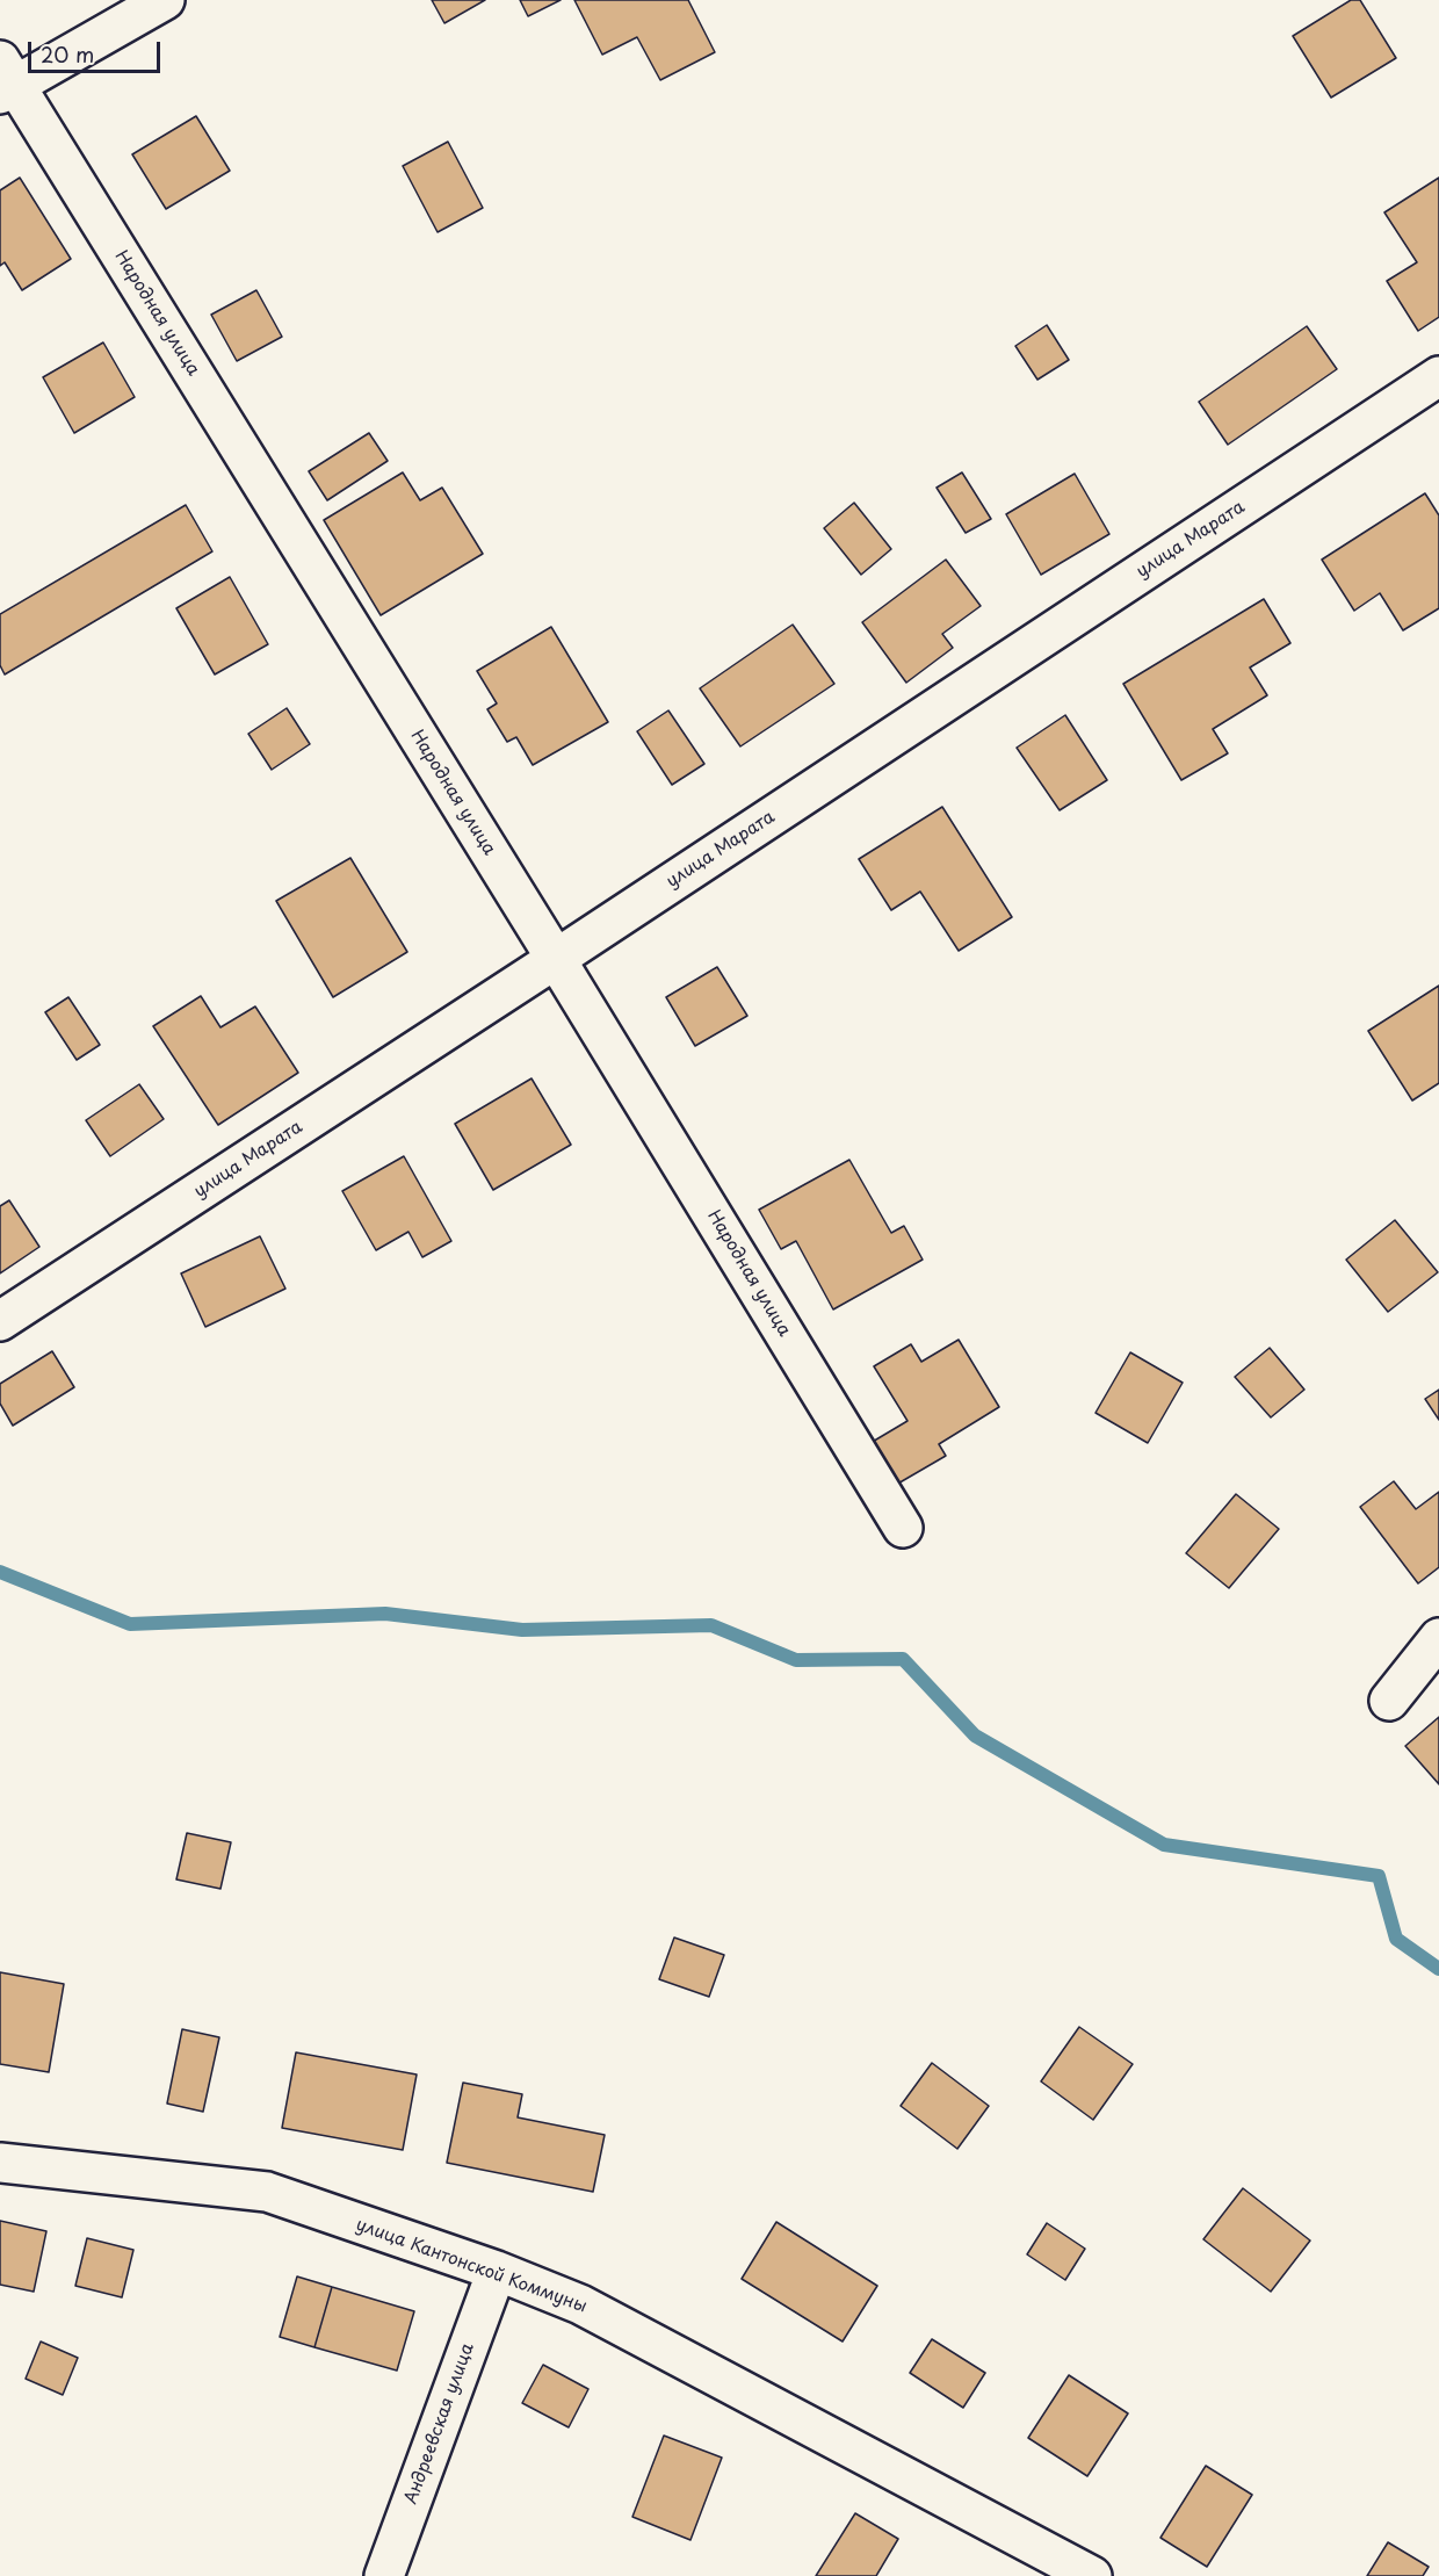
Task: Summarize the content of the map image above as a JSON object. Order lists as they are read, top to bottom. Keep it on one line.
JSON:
{"streets":{"street":["Народная улица","улица Марата","улица Кантонской Коммуны","Андреевская улица"]},"crossings":[["Народная улица","улица Марата"],["улица Кантонской Коммуны","Андреевская улица"]],"scale_bar":"20 m"}
